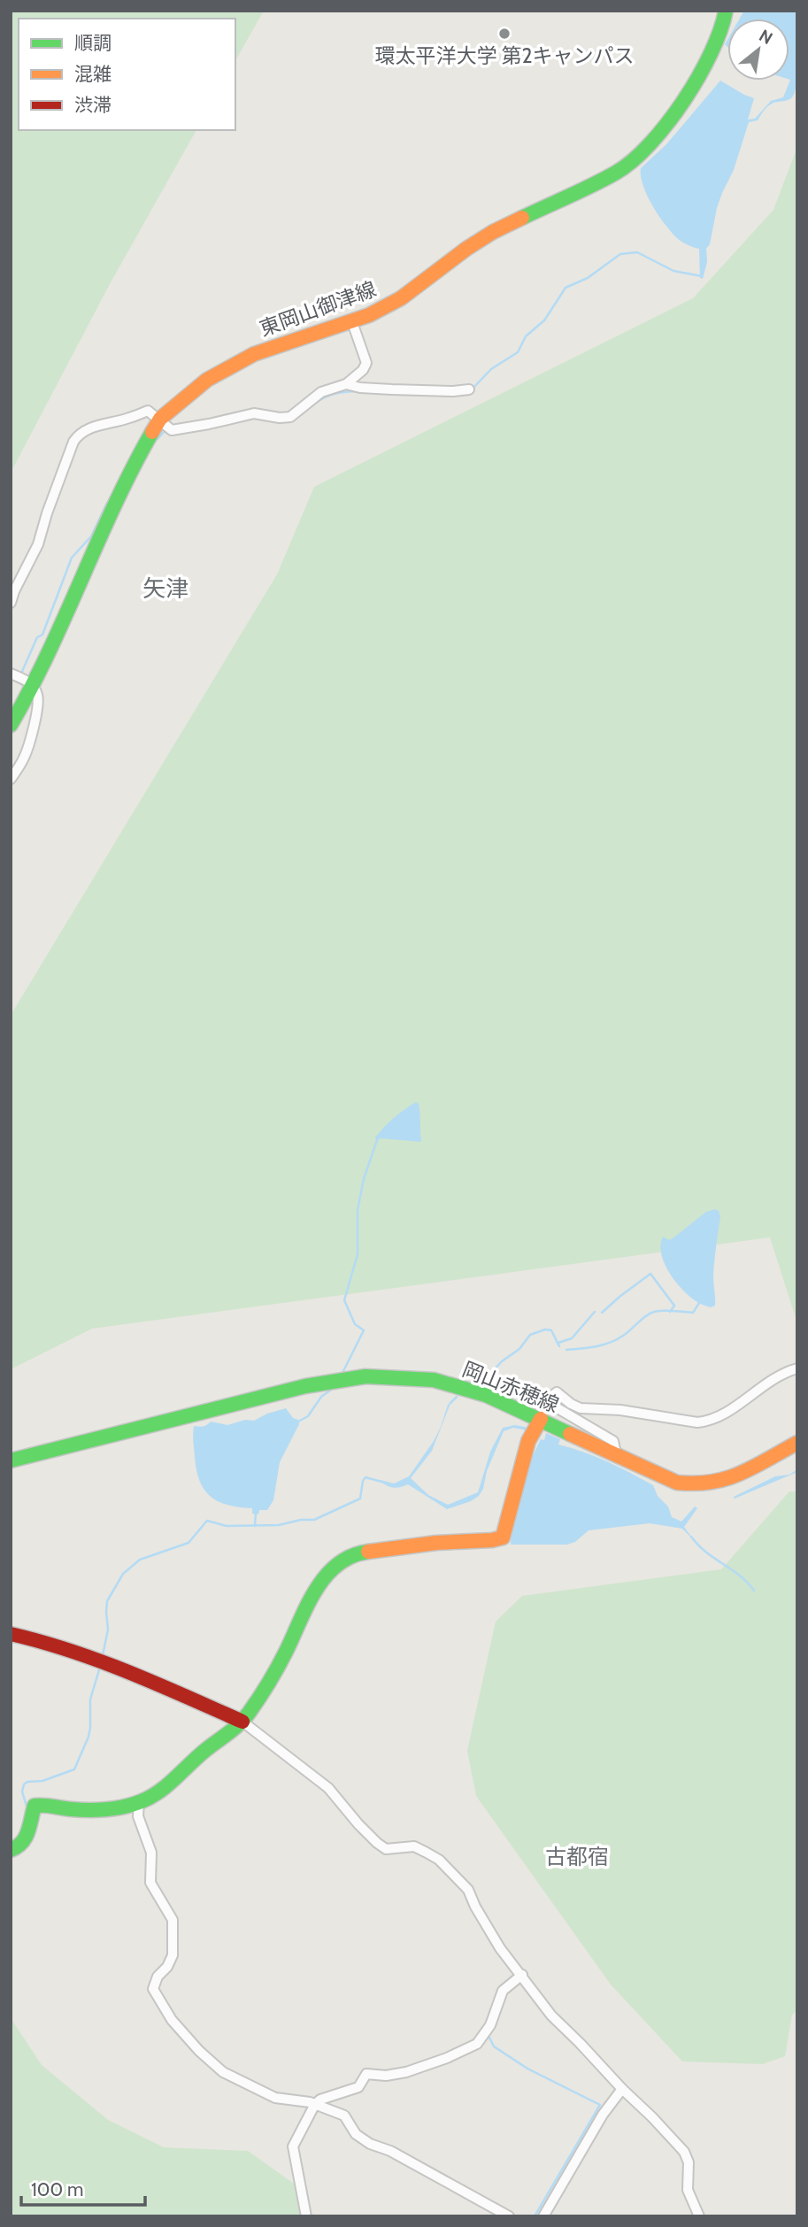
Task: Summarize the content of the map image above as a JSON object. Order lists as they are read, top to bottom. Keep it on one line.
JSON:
{"streets":{"main road":["東岡山御津線","岡山赤穂線"]},"districts":["矢津","古都宿"],"places":["環太平洋大学 第2キャンパス"],"legend":["順調","混雑","渋滞"],"scale_bar":"100 m","north":"top right"}
